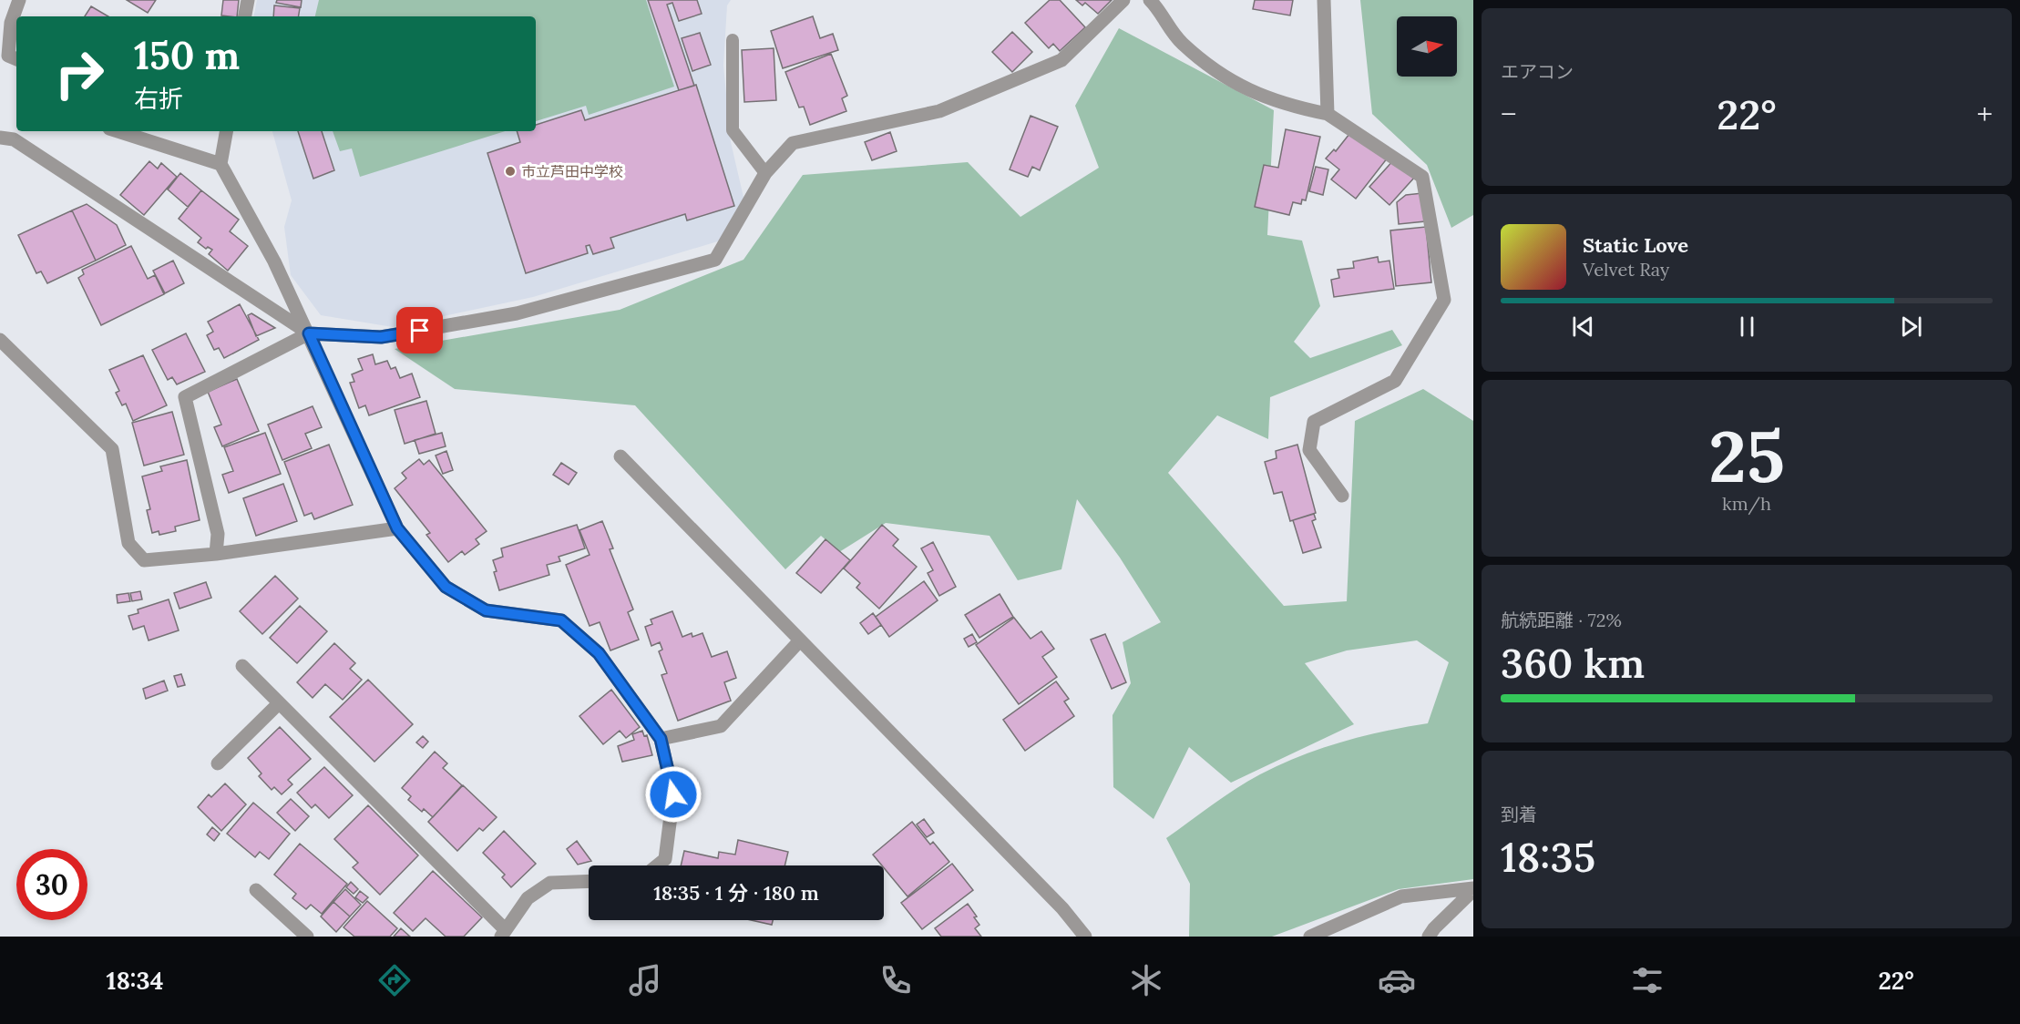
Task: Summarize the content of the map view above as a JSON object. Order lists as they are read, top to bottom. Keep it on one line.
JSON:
{"places":["市立芦田中学校"],"north":"right","page":{"tile":["エアコン",["25","km/h"],["航続距離 · 72%","360 km"],["到着","18:35"]],"turn":["150 m","右折"],"heat":["−","22°","+"],"song":["Static Love","Velvet Ray"],"limit":"30","trip":"18:35 · 1 分 · 180 m","tabs":["18:34","22°"]}}
